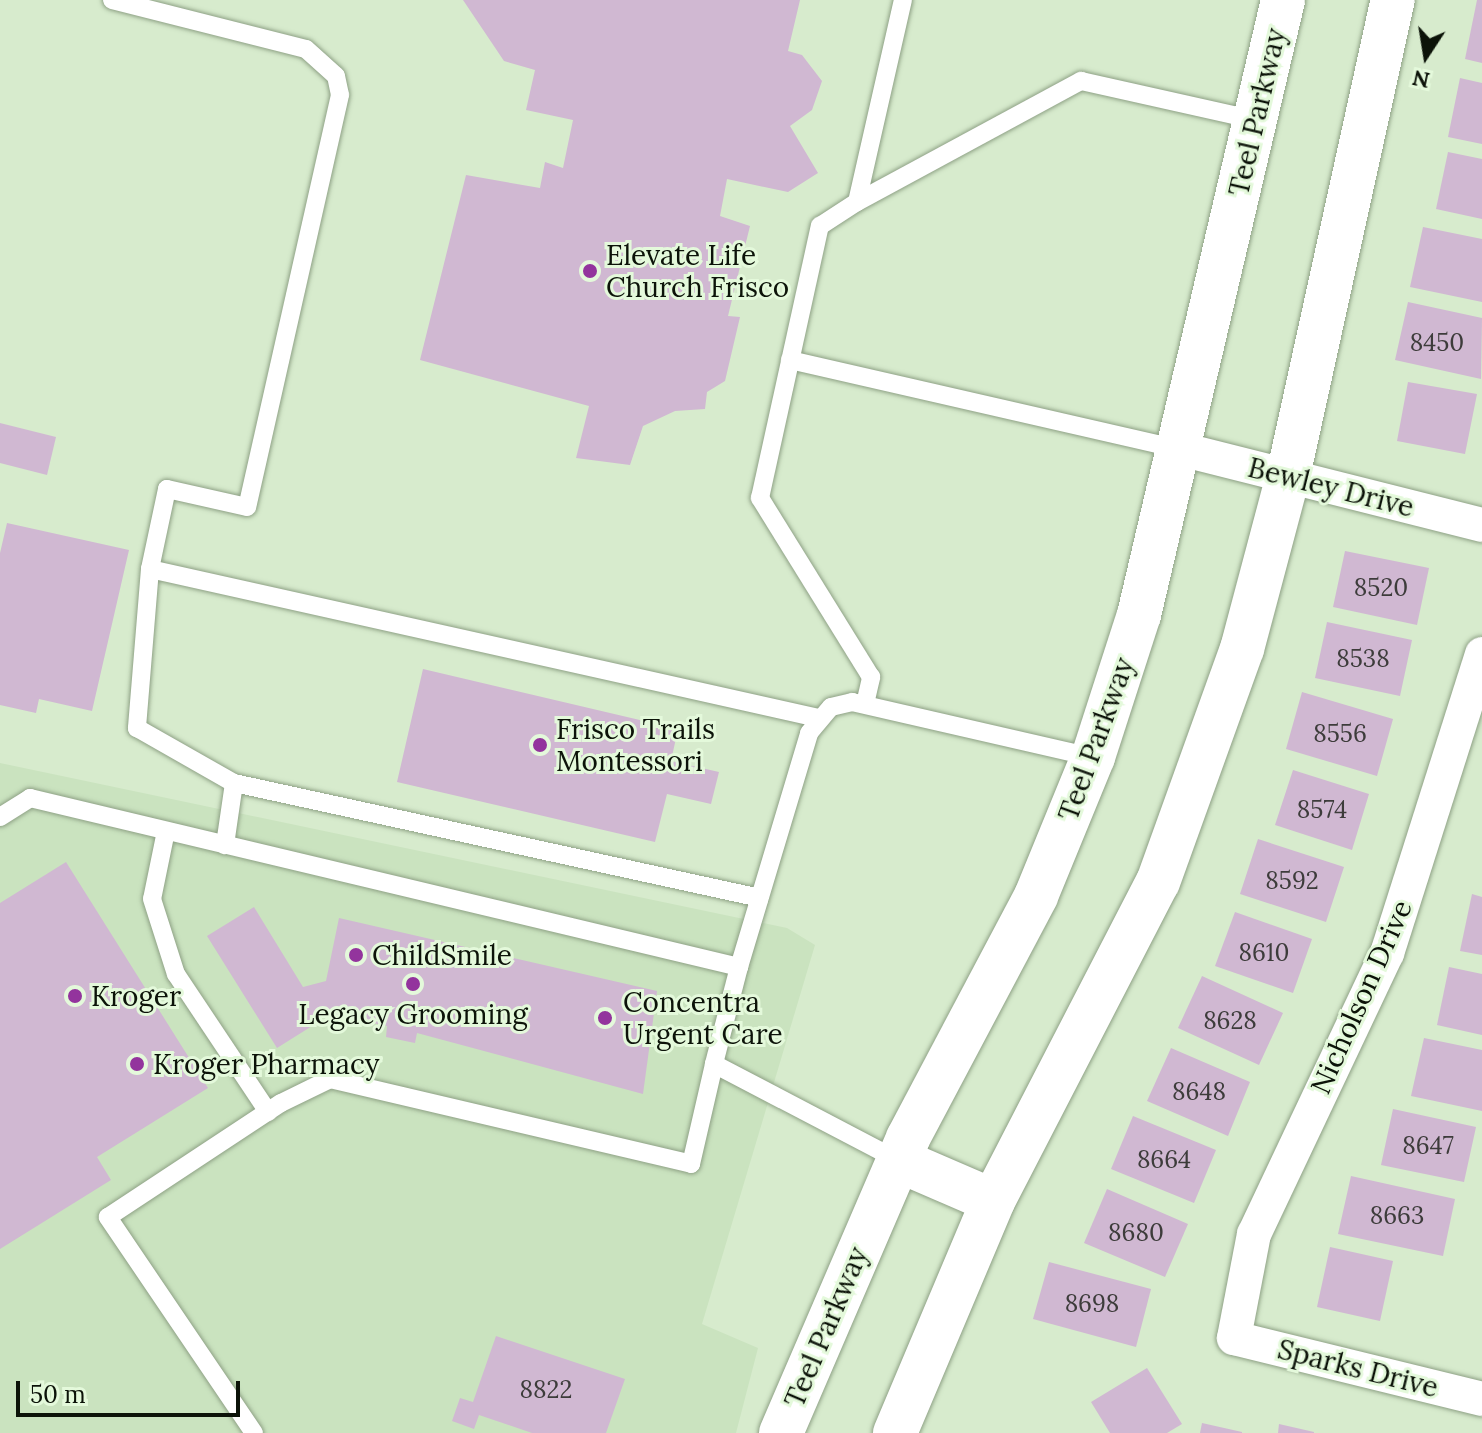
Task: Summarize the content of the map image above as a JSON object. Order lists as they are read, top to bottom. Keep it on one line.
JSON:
{"streets":{"main road":["Teel Parkway"],"street":["Bewley Drive","Nicholson Drive","Sparks Drive"]},"crossings":[["Teel Parkway","Bewley Drive"],["Nicholson Drive","Sparks Drive"]],"places":["Elevate Life Church Frisco","Frisco Trails Montessori","ChildSmile","Legacy Grooming","Kroger","Concentra Urgent Care","Kroger Pharmacy"],"house_numbers":["8450","8520","8538","8556","8574","8592","8610","8628","8648","8647","8664","8663","8680","8698","8822"],"scale_bar":"50 m","north":"bottom"}
